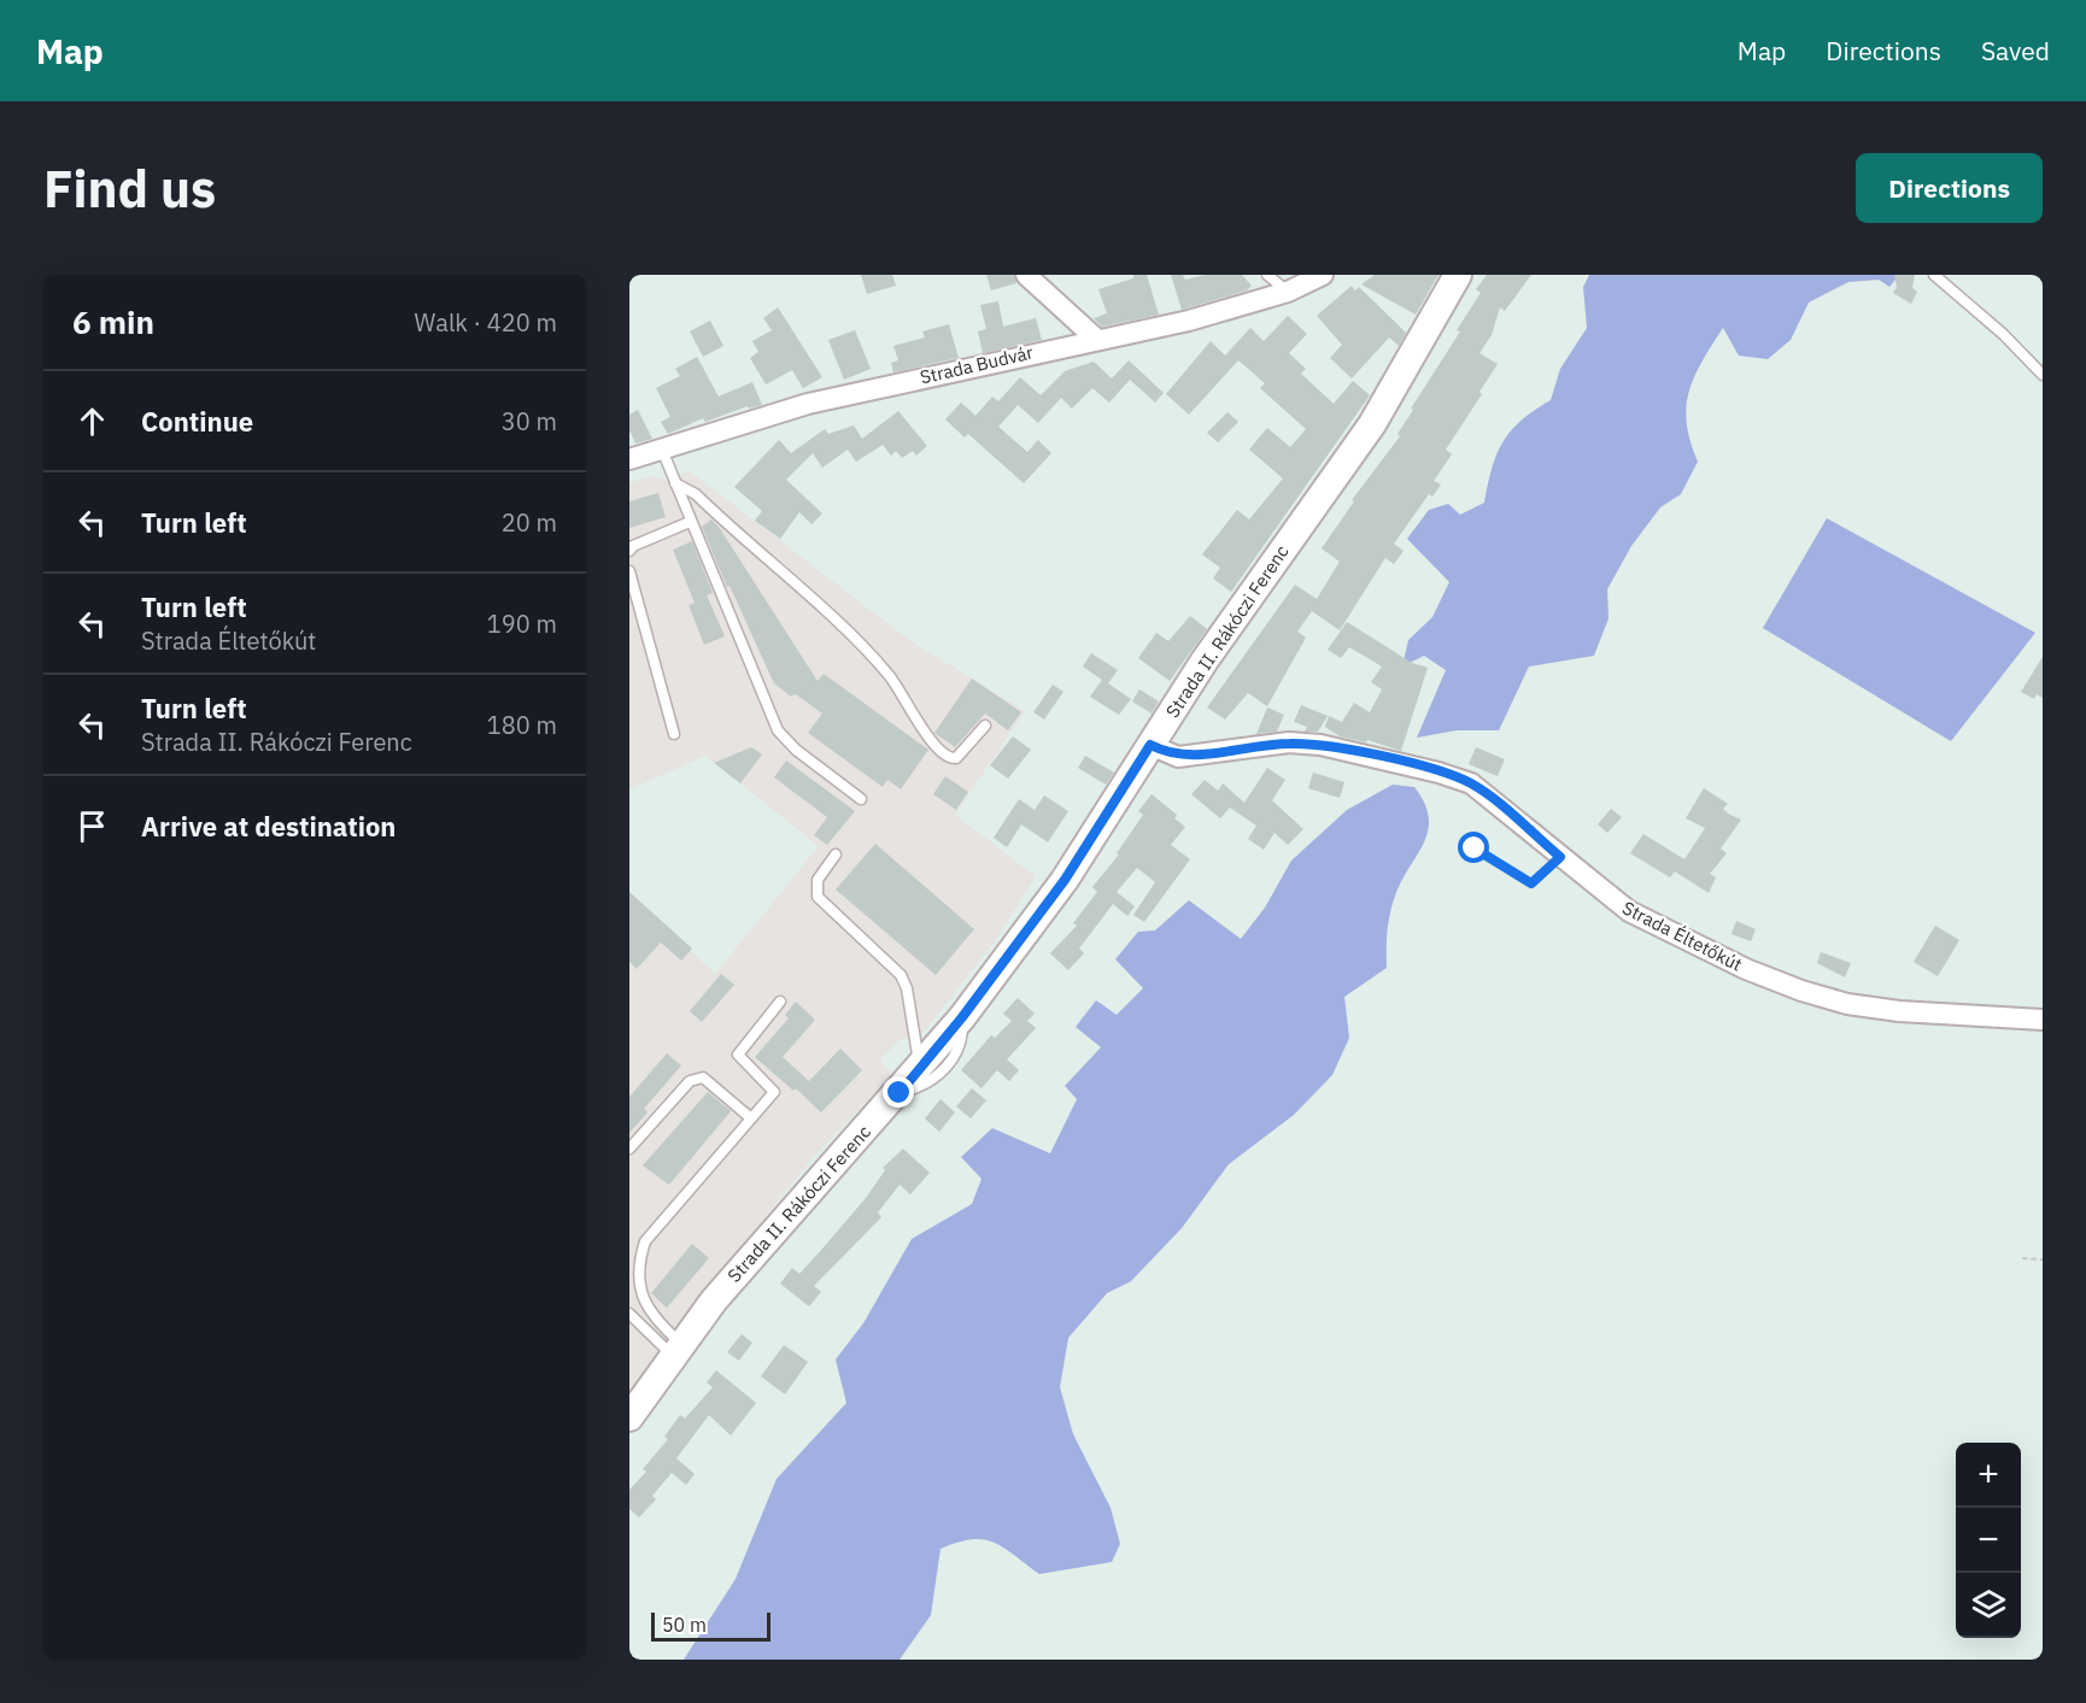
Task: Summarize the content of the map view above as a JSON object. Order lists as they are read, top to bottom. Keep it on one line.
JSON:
{"streets":{"main road":["Strada II. Rákóczi Ferenc"],"street":["Strada Budvár","Strada Éltetőkút"]},"crossings":[["Strada II. Rákóczi Ferenc","Strada Éltetőkút"]],"scale_bar":"50 m","page":{"header":"Map","nav":["Map","Directions","Saved"],"buttons":"Directions","title":"Find us","heading":["6 min","Walk · 420 m"],"list":[["Continue","30 m"],["Turn left","20 m"],["Turn left","Strada Éltetőkút","190 m"],["Turn left","Strada II. Rákóczi Ferenc","180 m"],"Arrive at destination"],"map_buttons":["+","−"],"scale":"50 m"}}
